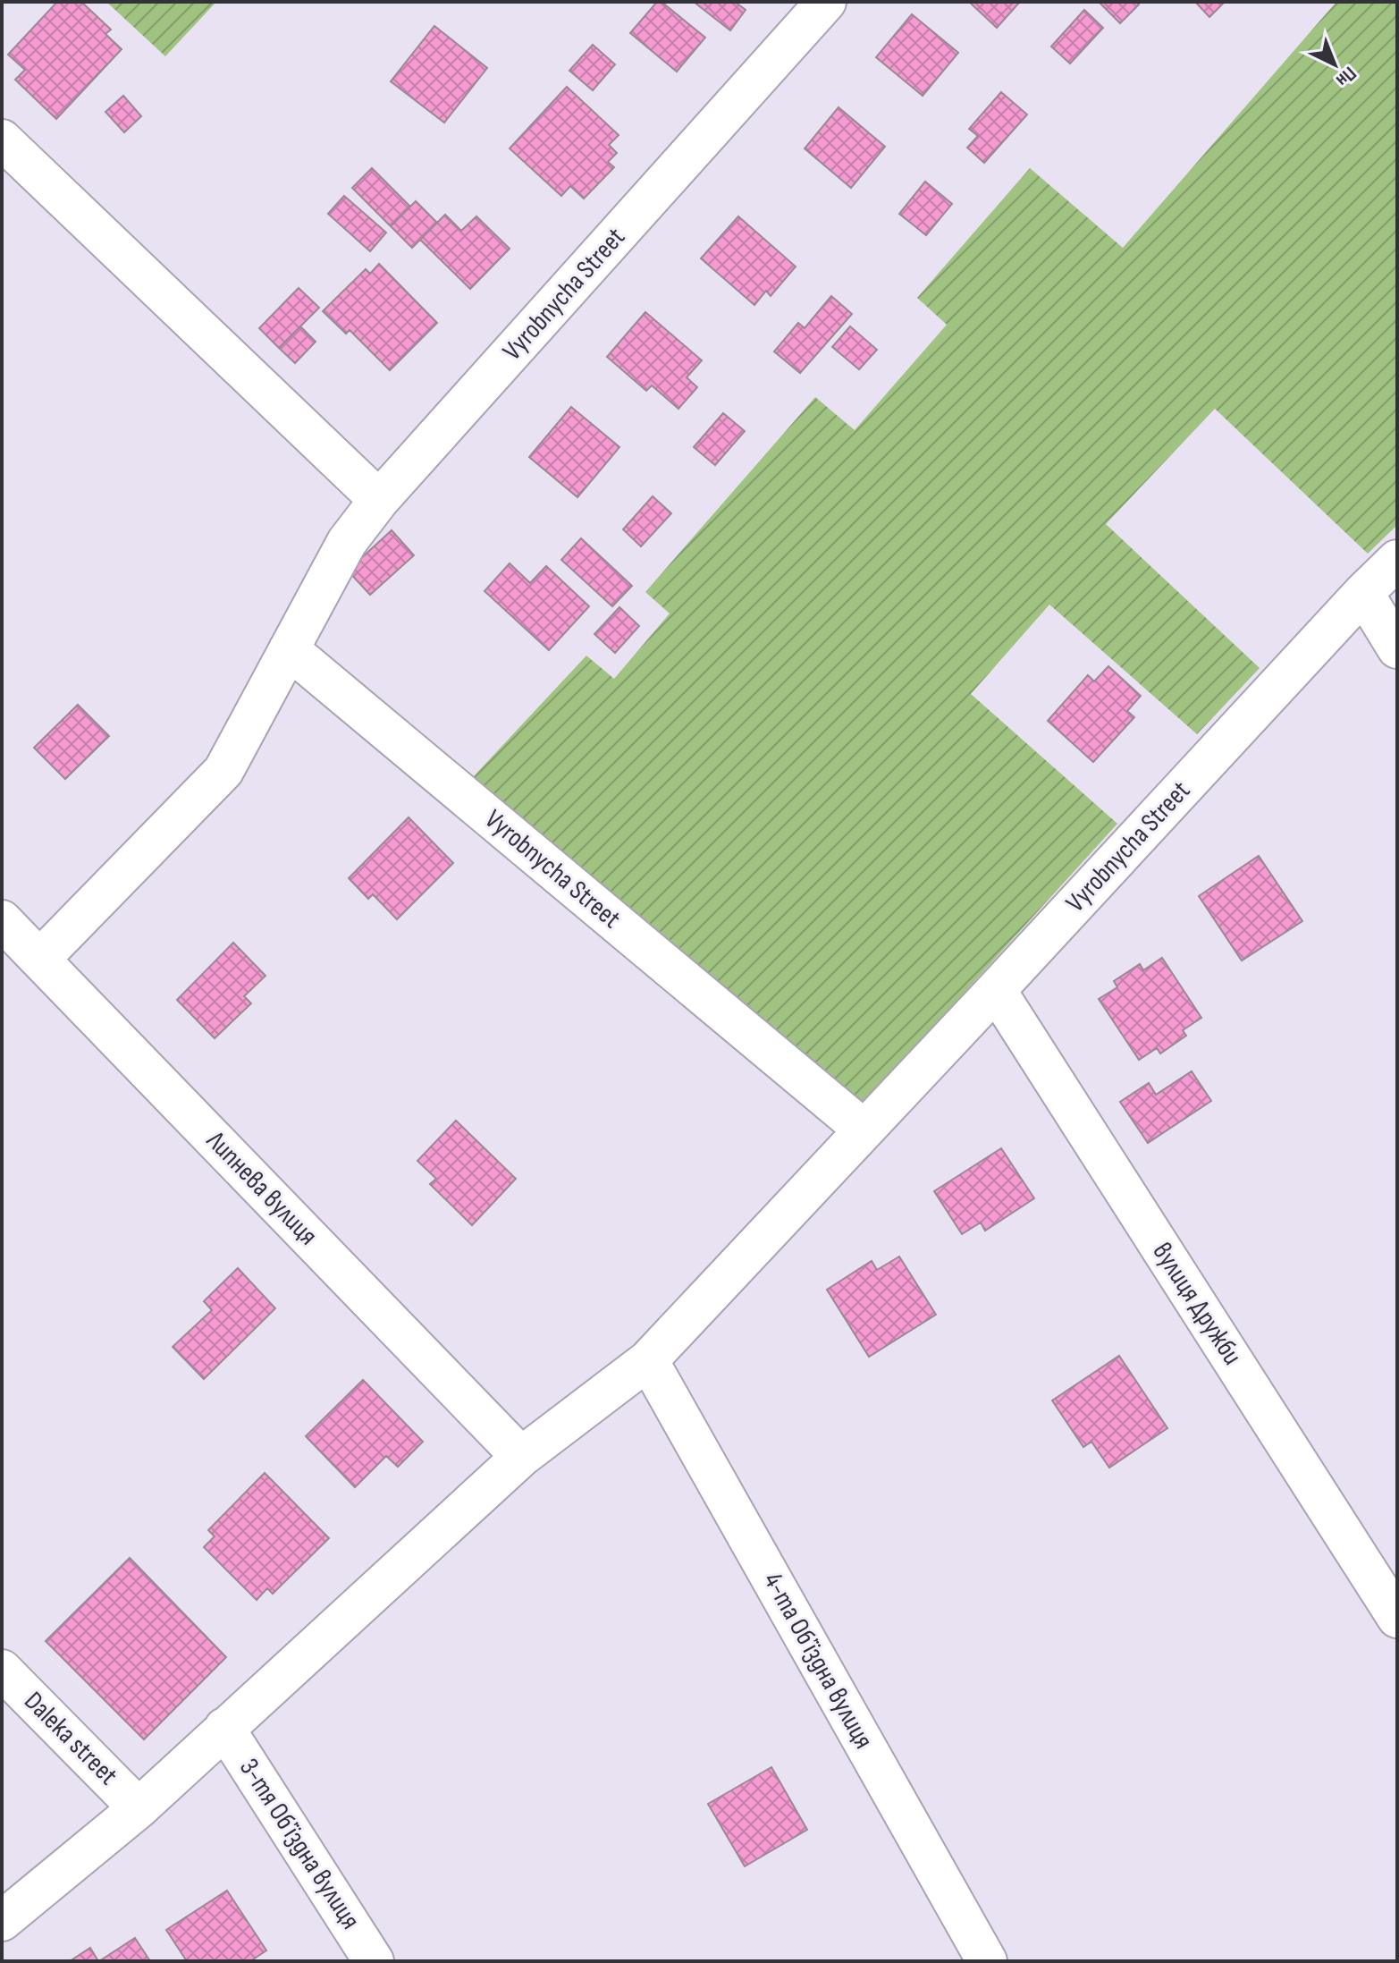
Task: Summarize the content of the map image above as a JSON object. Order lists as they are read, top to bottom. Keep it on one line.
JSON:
{"streets":{"street":["Vyrobnycha Street","Липнева вулиця","вулиця Дружби","4-та Обʼїздна вулиця","Daleka street","3-тя Обʼїздна вулиця"]},"crossings":[["Vyrobnycha Street","вулиця Дружби"]],"north":"bottom right"}
